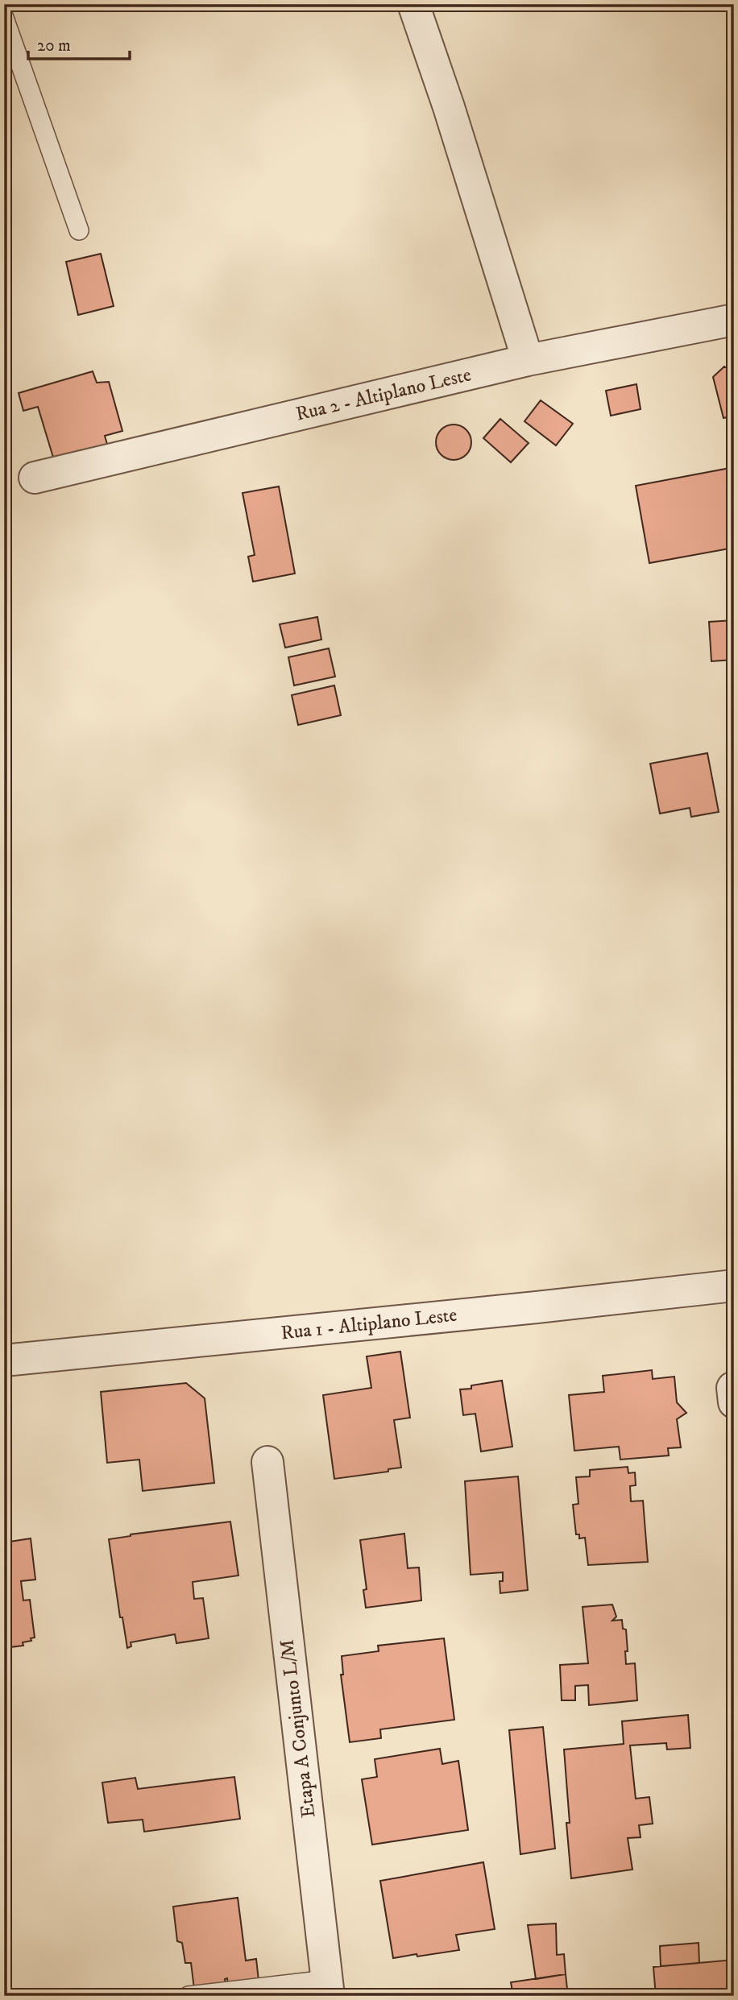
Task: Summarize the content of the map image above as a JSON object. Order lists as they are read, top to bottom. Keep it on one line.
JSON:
{"streets":{"street":["Rua 2 - Altiplano Leste","Rua 1 - Altiplano Leste","Etapa A Conjunto L/M"]},"scale_bar":"20 m"}
